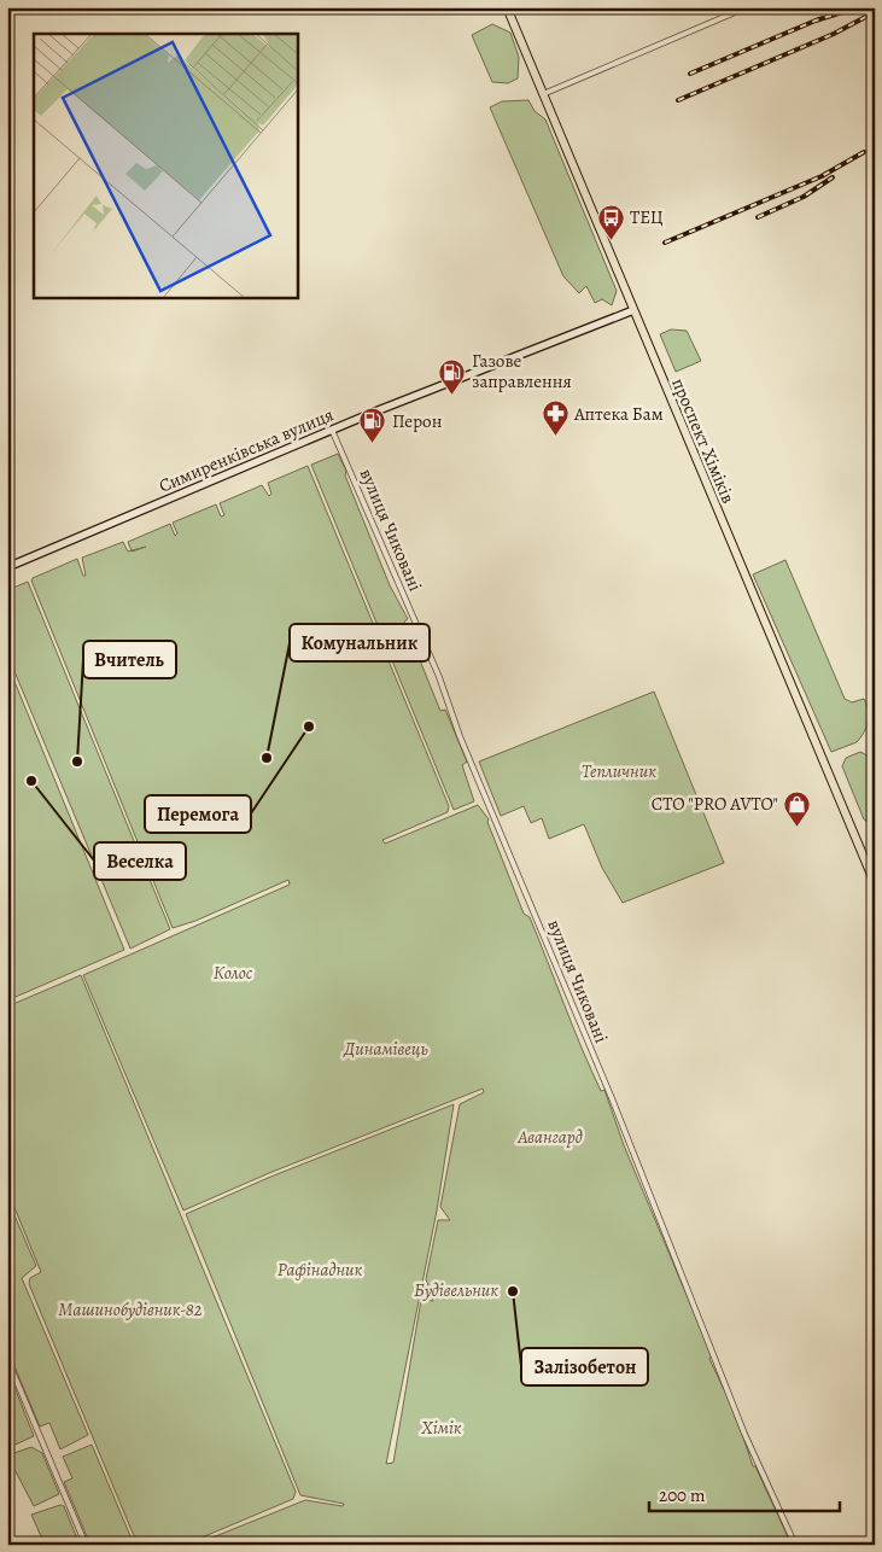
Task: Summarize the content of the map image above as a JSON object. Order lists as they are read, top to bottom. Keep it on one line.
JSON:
{"streets":{"main road":["проспект Хіміків","Симиренківська вулиця"],"street":["вулиця Чиковані"]},"crossings":[["проспект Хіміків","Симиренківська вулиця"],["Симиренківська вулиця","вулиця Чиковані"]],"parks":["Тепличник","Колос","Динамівець","Авангард","Рафінадник","Будівельник","Машинобудівник-82","Хімік"],"places":{"bus stop":["ТЕЦ"],"fuel station":["Газове заправлення","Перон"],"pharmacy":["Аптека Бам"],"other":["Перемога","Комунальник","Вчитель","Веселка","Залізобетон"],"shop":["СТО \"PRO AVTO\""]},"scale_bar":"200 m"}
